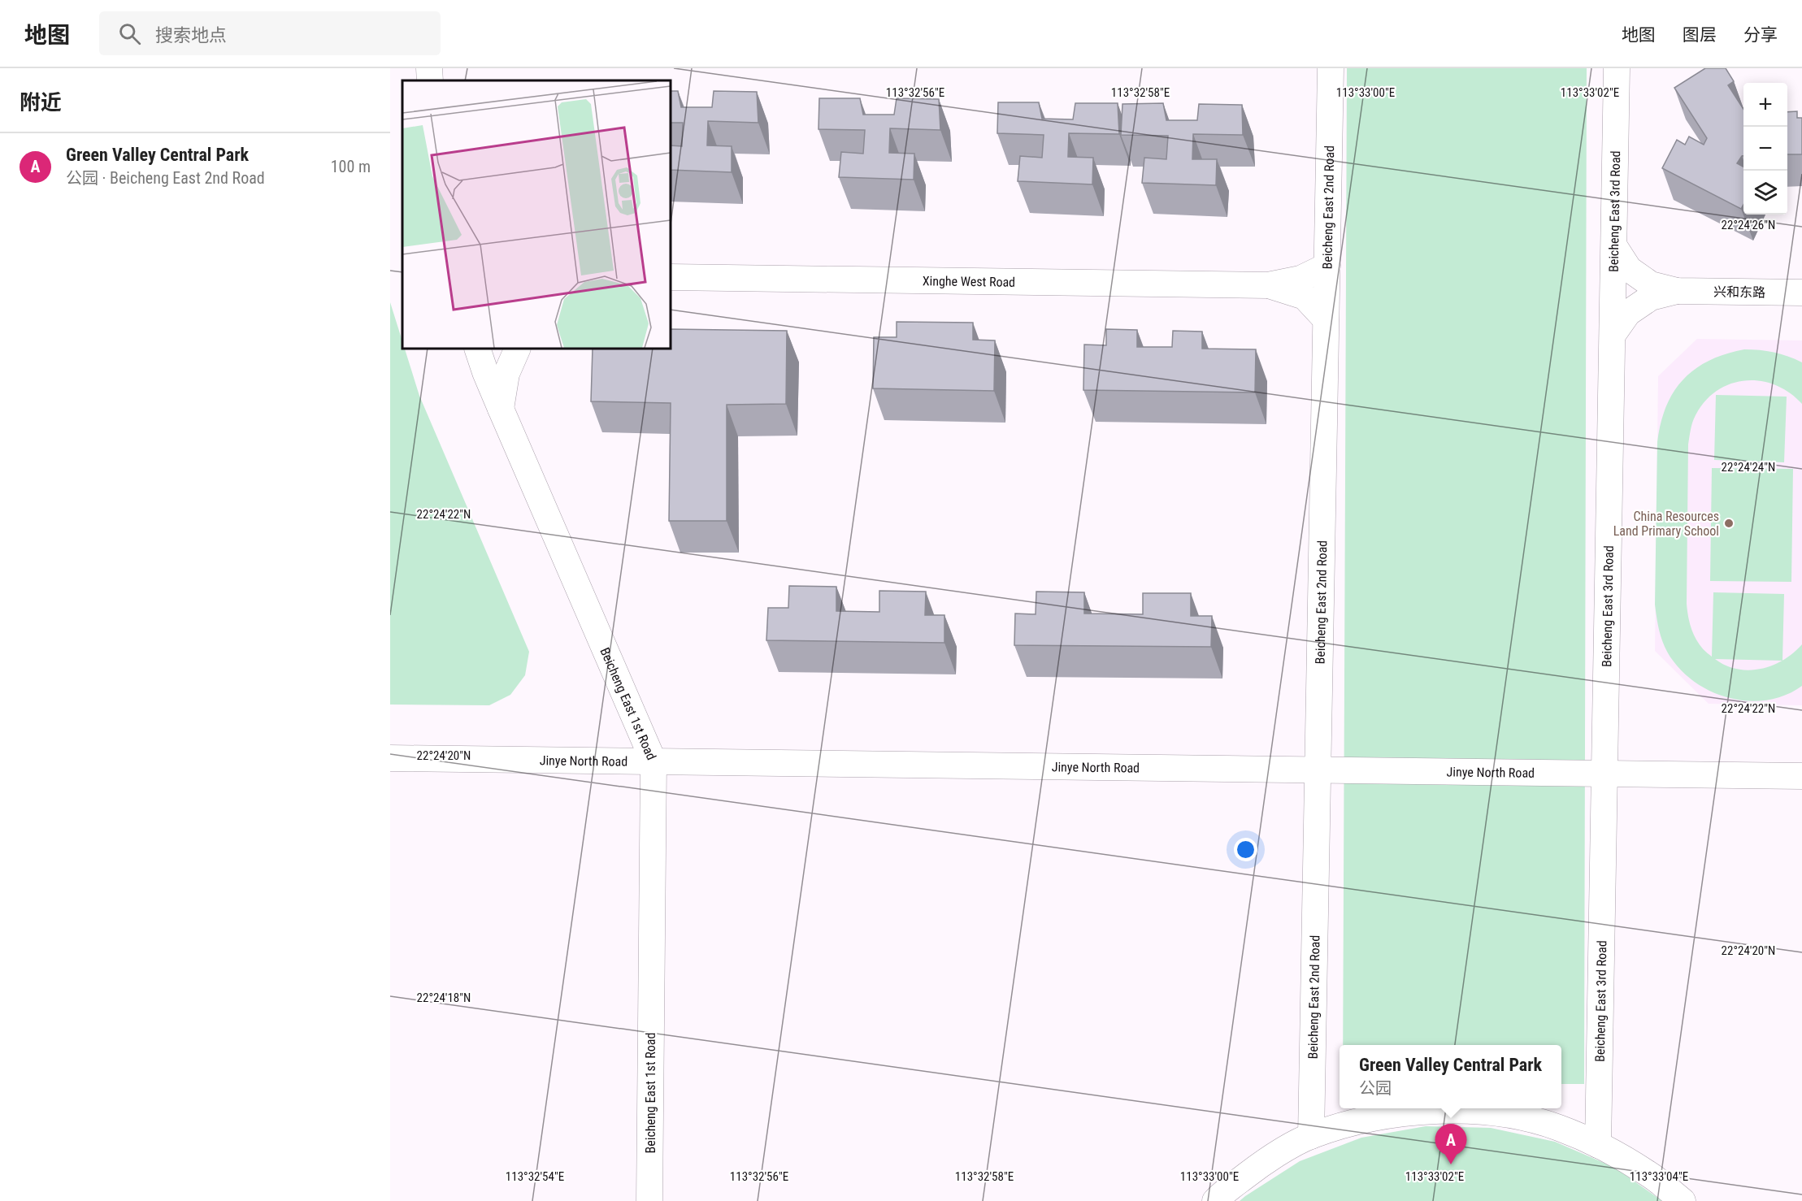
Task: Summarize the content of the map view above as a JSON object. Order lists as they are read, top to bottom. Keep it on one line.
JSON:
{"streets":{"street":["Beicheng East 2nd Road","Beicheng East 3rd Road","Xinghe West Road","兴和东路","Beicheng East 1st Road","Jinye North Road"]},"crossings":[["Beicheng East 2nd Road","Jinye North Road"],["Beicheng East 3rd Road","Jinye North Road"],["Beicheng East 1st Road","Jinye North Road"]],"places":["China Resources Land Primary School"],"page":{"header":"地图","search":"搜索地点","nav":["地图","图层","分享"],"heading":"附近","map_buttons":["+","−"],"list":[{"mark":"A","name":"Green Valley Central Park","note":"公园 · Beicheng East 2nd Road","value":"100 m"}],"popup":["Green Valley Central Park","公园"],"pins":"A"},"coordinates":["113°32'56\"E","113°32'58\"E","113°33'00\"E","113°33'02\"E","22°24'26\"N","22°24'24\"N","22°24'22\"N","22°24'20\"N","22°24'18\"N","113°32'54\"E","113°33'04\"E"]}
